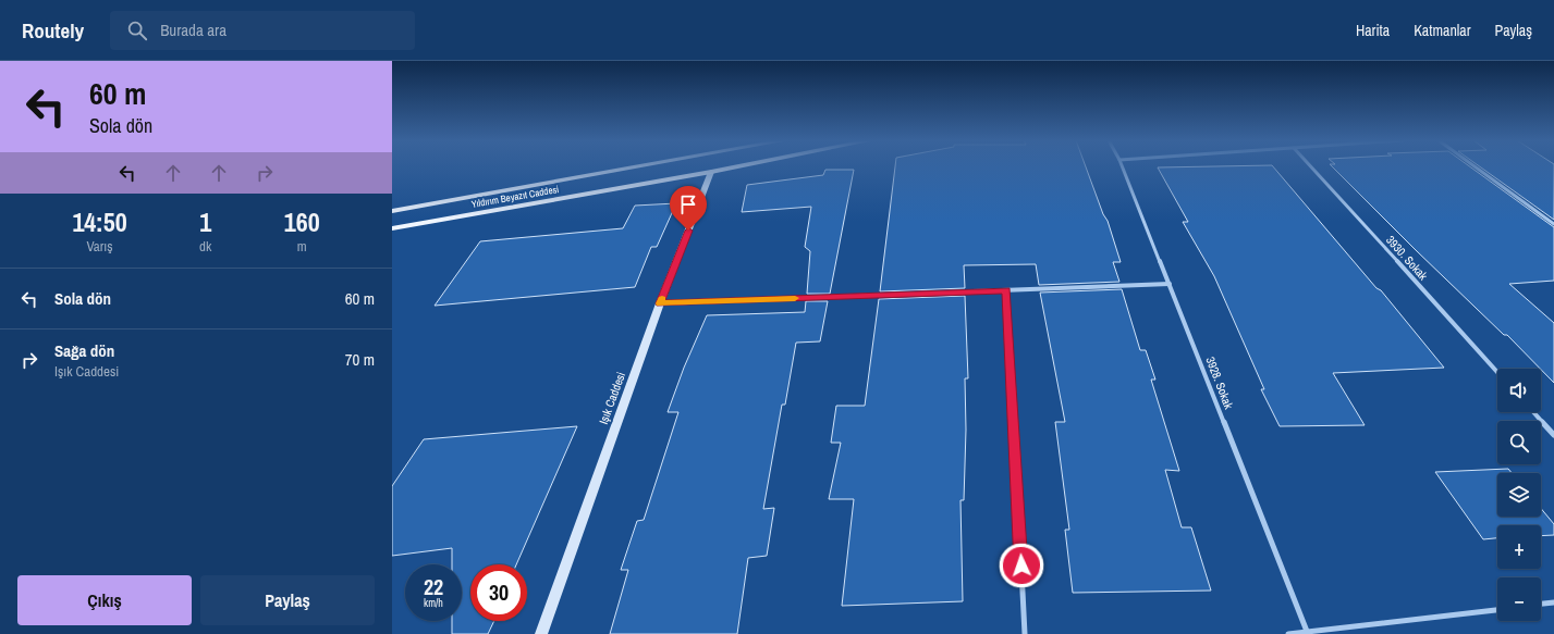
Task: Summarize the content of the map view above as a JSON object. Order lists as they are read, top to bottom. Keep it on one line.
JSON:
{"streets":{"main road":["Yıldırım Beyazıt Caddesi"],"street":["3930. Sokak","3928. Sokak","Işık Caddesi"]},"crossings":[["Yıldırım Beyazıt Caddesi","Işık Caddesi"]],"page":{"header":"Routely","search":"Burada ara","nav":["Harita","Katmanlar","Paylaş"],"turn":["60 m","Sola dön"],"eta":["14:50","Varış","1","dk","160","m"],"list":[{"name":"Sola dön","value":"60 m"},{"name":"Sağa dön","note":"Işık Caddesi","value":"70 m"}],"map_buttons":["+","−"],"speed":"22 km/h","limit":"30","buttons":["Çıkış","Paylaş"]}}
